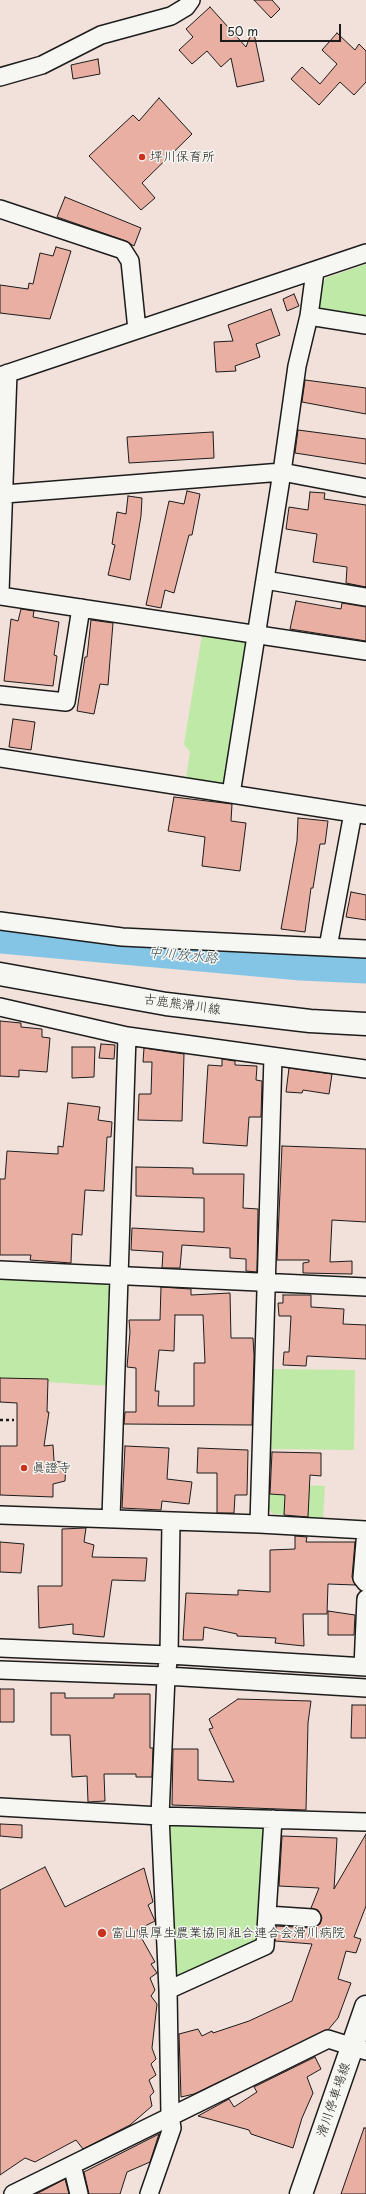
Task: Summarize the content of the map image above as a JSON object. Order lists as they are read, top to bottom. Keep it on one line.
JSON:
{"streets":{"main road":["古鹿熊滑川線","滑川停車場線"]},"water":["中川放水路"],"places":["坪川保育所","眞證寺","富山県厚生農業協同組合連合会滑川病院"],"scale_bar":"50 m"}
